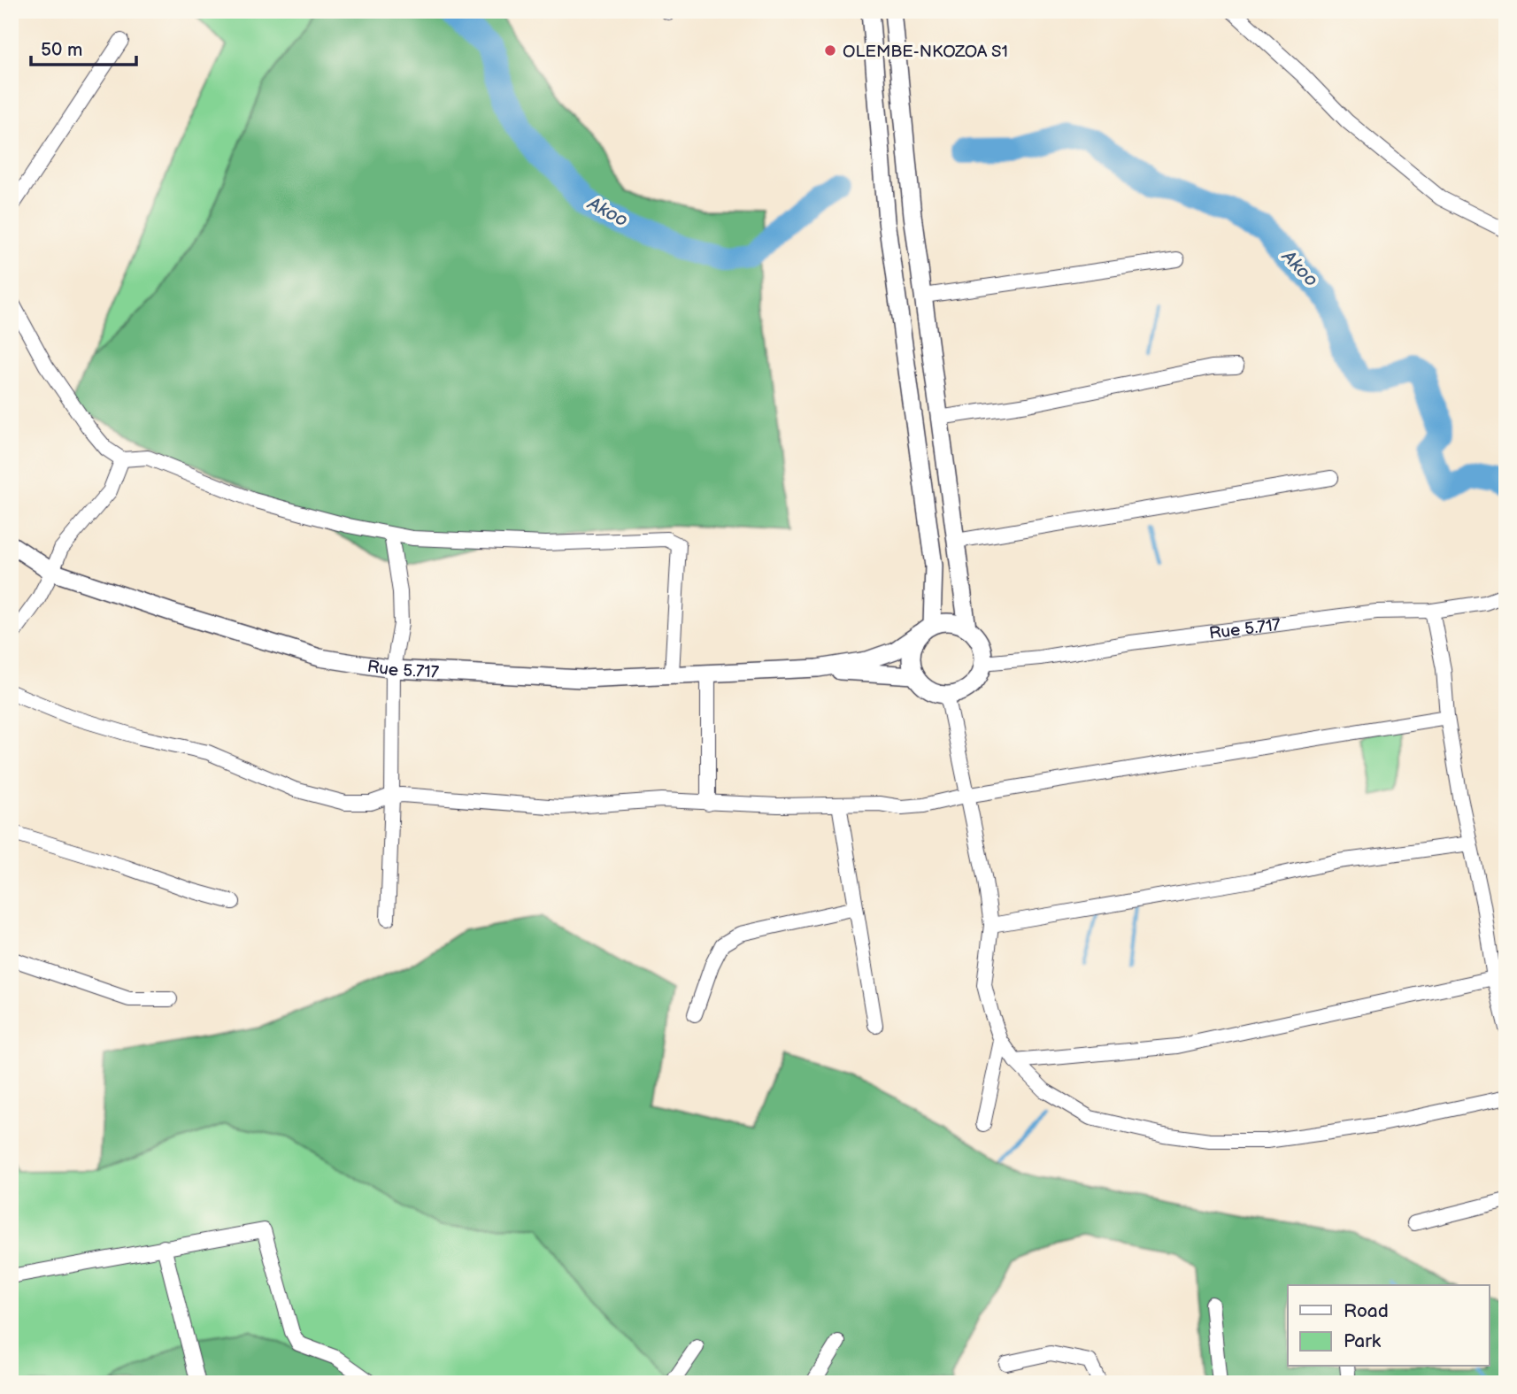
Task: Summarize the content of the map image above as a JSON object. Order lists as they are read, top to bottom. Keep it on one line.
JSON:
{"streets":{"street":["Rue 5.717"]},"water":["Akoo"],"places":["OLEMBE-NKOZOA S1"],"legend":["Road","Park"],"scale_bar":"50 m"}
